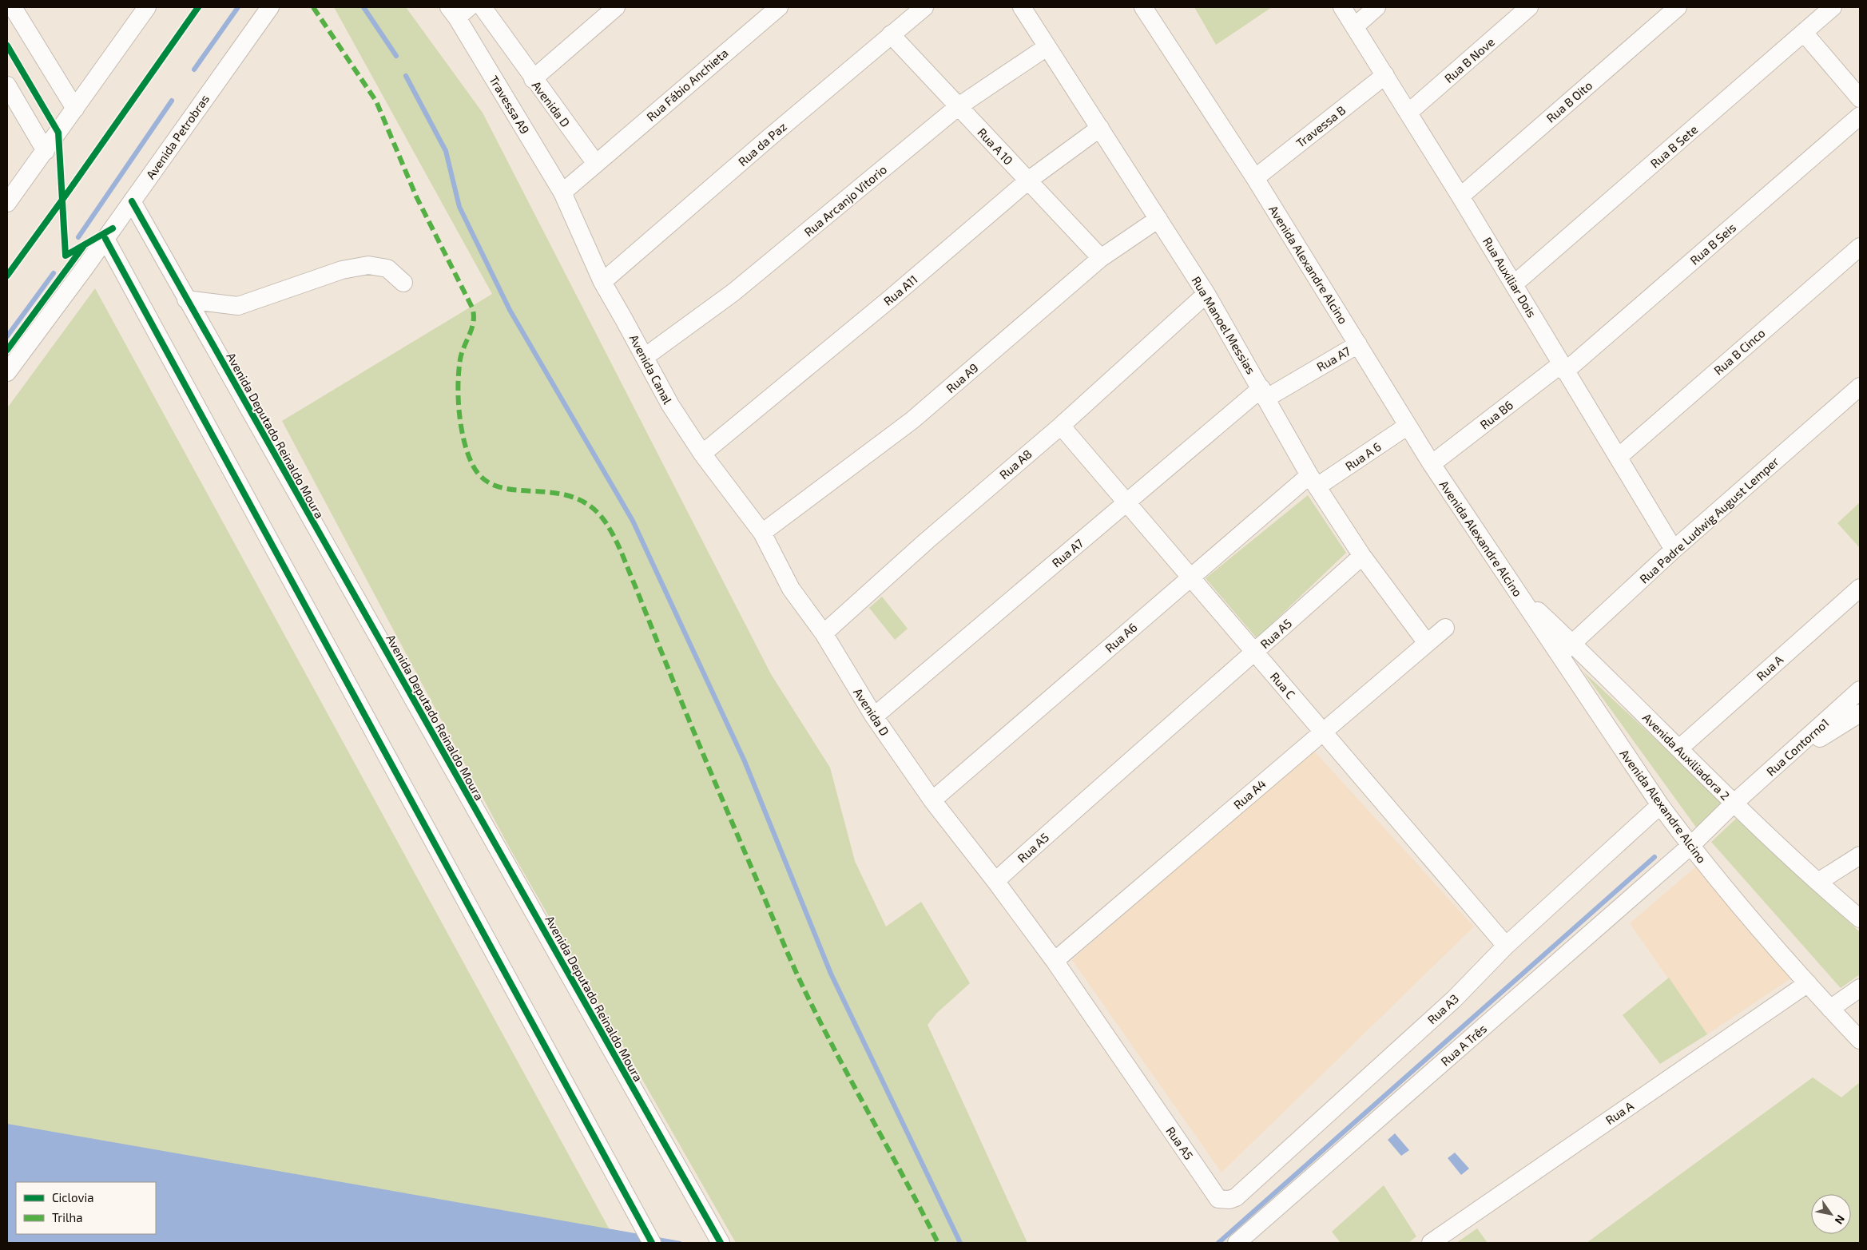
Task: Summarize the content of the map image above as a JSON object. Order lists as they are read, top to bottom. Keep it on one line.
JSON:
{"streets":{"street":["Rua B Nove","Rua Fábio Anchieta","Rua B Oito","Avenida D","Travessa A9","Travessa B","Avenida Petrobras","Rua da Paz","Rua A 10","Rua B Sete","Rua Arcanjo Vitorio","Rua B Seis","Avenida Alexandre Alcino","Rua Auxiliar Dois","Rua A11","Rua Manoel Messias","Rua B Cinco","Rua A7","Avenida Canal","Rua A9","Rua B6","Avenida Deputado Reinaldo Moura","Rua A 6","Rua A8","Rua Padre Ludwig August Lemper","Rua A5","Rua A6","Rua A","Rua C","Rua Contorno1","Avenida Auxiliadora 2","Rua A4","Rua A3","Rua A Três"]},"crossings":[["Rua B Nove","Rua Auxiliar Dois"],["Rua Fábio Anchieta","Avenida D"],["Rua B Oito","Rua Auxiliar Dois"],["Avenida D","Rua A7"],["Avenida D","Avenida Canal"],["Avenida D","Rua A9"],["Avenida D","Rua A8"],["Avenida D","Rua A5"],["Avenida D","Rua A6"],["Travessa A9","Avenida Canal"],["Travessa B","Avenida Alexandre Alcino"],["Travessa B","Rua Auxiliar Dois"],["Avenida Petrobras","Avenida Deputado Reinaldo Moura"],["Rua da Paz","Rua A 10"],["Rua da Paz","Avenida Canal"],["Rua A 10","Rua Arcanjo Vitorio"],["Rua A 10","Rua A11"],["Rua A 10","Rua A9"],["Rua B Sete","Rua Auxiliar Dois"],["Rua Arcanjo Vitorio","Rua Manoel Messias"],["Rua Arcanjo Vitorio","Avenida Canal"],["Rua B Seis","Rua Auxiliar Dois"],["Rua B Seis","Rua B6"],["Avenida Alexandre Alcino","Rua A7"],["Avenida Alexandre Alcino","Rua B6"],["Avenida Alexandre Alcino","Rua A 6"],["Avenida Alexandre Alcino","Rua Padre Ludwig August Lemper"],["Avenida Alexandre Alcino","Rua A"],["Avenida Alexandre Alcino","Rua Contorno1"],["Avenida Alexandre Alcino","Avenida Auxiliadora 2"],["Avenida Alexandre Alcino","Rua A3"],["Avenida Alexandre Alcino","Rua A Três"],["Rua Auxiliar Dois","Rua B Cinco"],["Rua Auxiliar Dois","Rua B6"],["Rua Auxiliar Dois","Rua Padre Ludwig August Lemper"],["Rua A11","Rua Manoel Messias"],["Rua A11","Avenida Canal"],["Rua Manoel Messias","Rua A7"],["Rua Manoel Messias","Rua A9"],["Rua Manoel Messias","Rua A 6"],["Rua Manoel Messias","Rua A8"],["Rua Manoel Messias","Rua A5"],["Rua Manoel Messias","Rua A6"],["Rua Manoel Messias","Rua A4"],["Rua A7","Rua C"],["Avenida Canal","Rua A9"],["Rua A 6","Rua A6"],["Rua A8","Rua C"],["Rua Padre Ludwig August Lemper","Avenida Auxiliadora 2"],["Rua A5","Rua C"],["Rua A5","Rua A4"],["Rua A5","Rua A3"],["Rua A6","Rua C"],["Rua A","Avenida Auxiliadora 2"],["Rua C","Rua A4"],["Rua C","Rua A3"],["Rua Contorno1","Avenida Auxiliadora 2"],["Rua Contorno1","Rua A Três"]],"legend":["Ciclovia","Trilha"],"north":"bottom right"}
